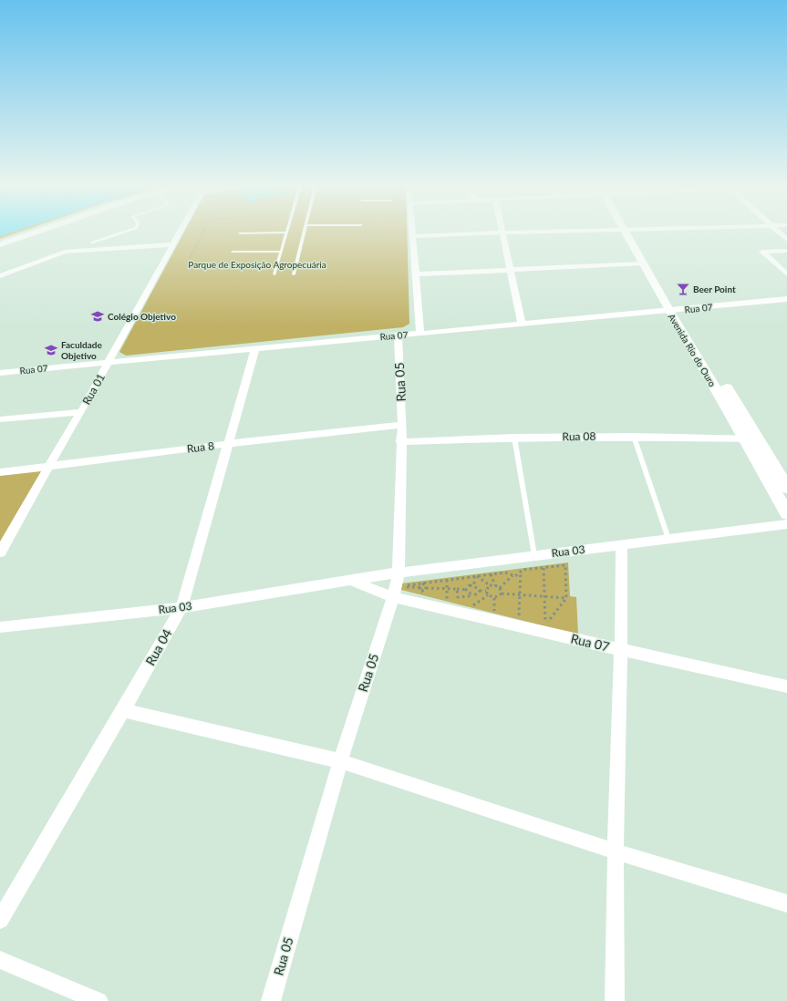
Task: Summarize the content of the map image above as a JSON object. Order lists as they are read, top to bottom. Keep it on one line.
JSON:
{"streets":{"main road":["Avenida Rio do Ouro"],"street":["Rua 07","Rua 05","Rua 01","Rua 08","Rua 8","Rua 03","Rua 04"]},"crossings":[["Rua 07","Avenida Rio do Ouro"],["Rua 07","Rua 05"],["Rua 07","Rua 01"],["Rua 07","Rua 04"],["Avenida Rio do Ouro","Rua 08"],["Rua 05","Rua 08"],["Rua 05","Rua 8"],["Rua 05","Rua 03"],["Rua 01","Rua 8"],["Rua 8","Rua 04"],["Rua 03","Rua 04"]],"parks":["Parque de Exposição Agropecuária"],"places":{"bar":["Beer Point"],"school or university":["Colégio Objetivo","Faculdade Objetivo"]}}
